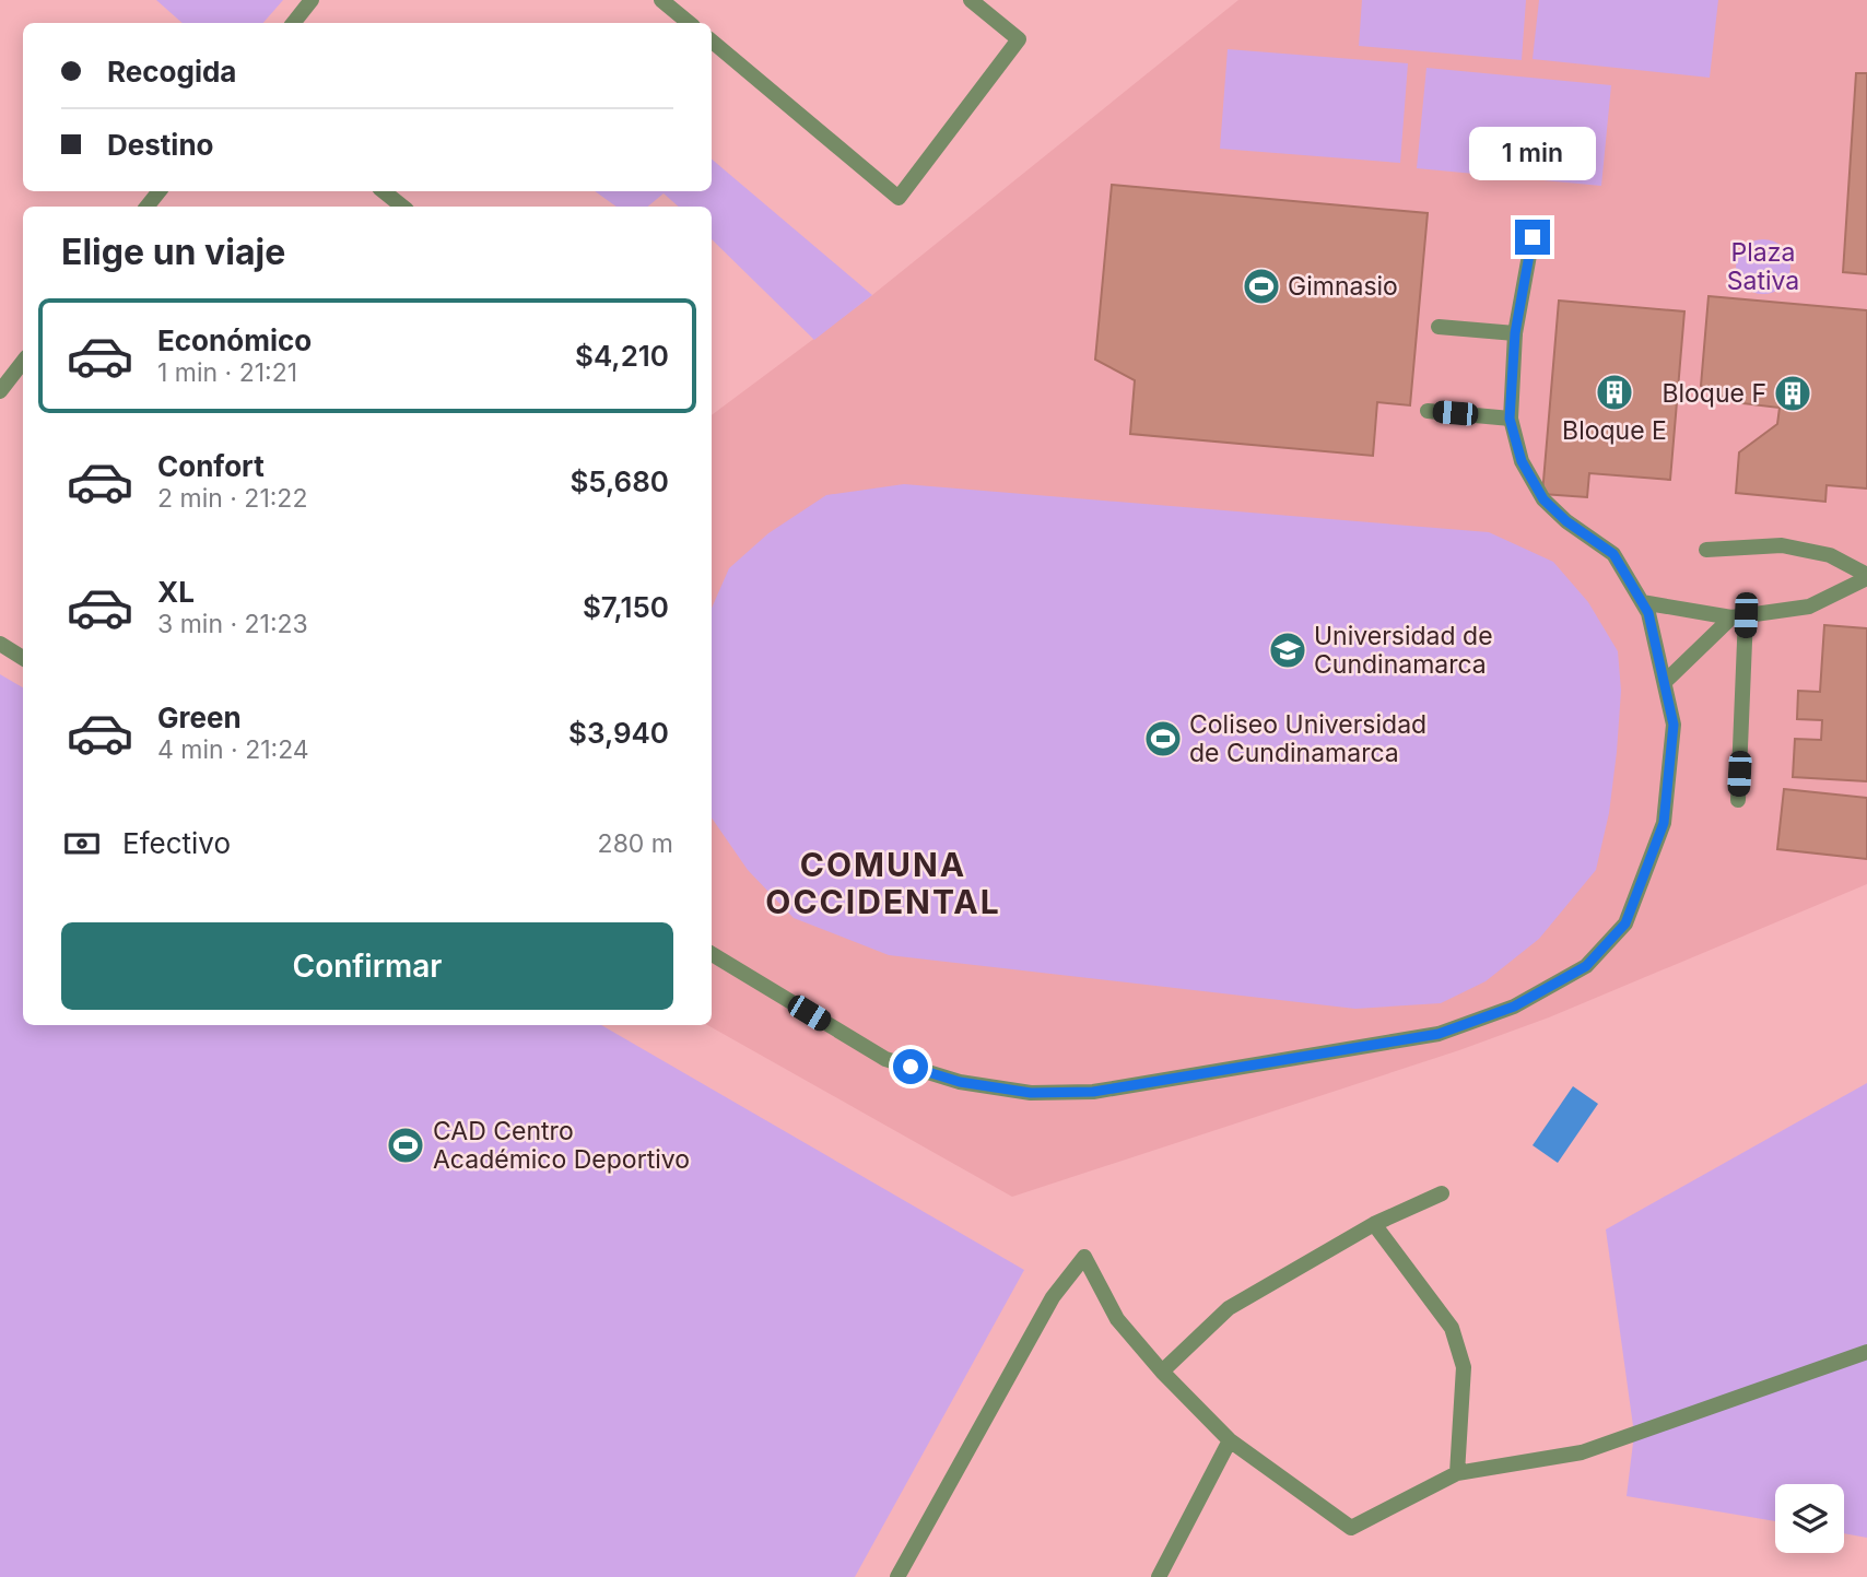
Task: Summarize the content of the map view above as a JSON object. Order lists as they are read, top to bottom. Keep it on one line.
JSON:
{"districts":["COMUNA OCCIDENTAL"],"parks":["Plaza Sativa"],"places":{"sports":["Gimnasio","Coliseo Universidad de Cundinamarca","CAD Centro Académico Deportivo"],"building":["Bloque E","Bloque F"],"school or university":["Universidad de Cundinamarca"]},"page":{"banner":["Recogida","Destino"],"bubble":"1 min","heading":"Elige un viaje","list":[{"name":"Económico","note":"1 min · 21:21","value":"$4,210"},{"name":"Confort","note":"2 min · 21:22","value":"$5,680"},{"name":"XL","note":"3 min · 21:23","value":"$7,150"},{"name":"Green","note":"4 min · 21:24","value":"$3,940"}],"pay":["Efectivo","280 m"],"buttons":"Confirmar"}}
